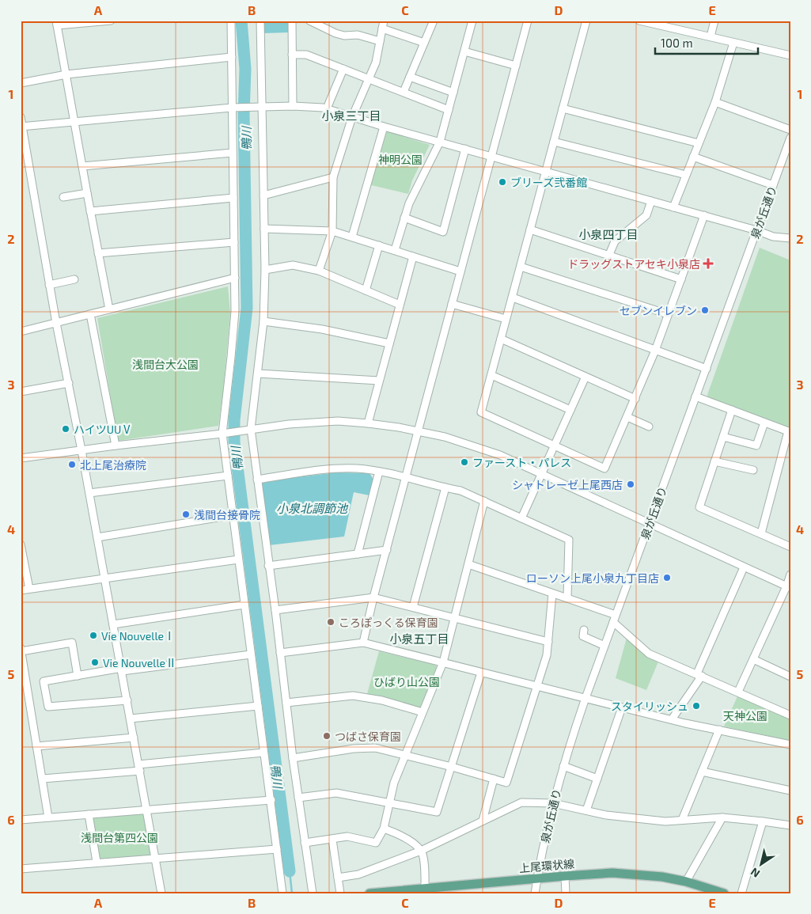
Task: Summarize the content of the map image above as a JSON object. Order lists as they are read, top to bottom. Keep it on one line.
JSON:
{"streets":{"main road":["上尾環状線"],"street":["泉が丘通り"]},"crossings":[["泉が丘通り","上尾環状線"]],"districts":["小泉三丁目","小泉四丁目","小泉五丁目"],"water":["鴨川","小泉北調節池"],"parks":["神明公園","浅間台大公園","ひばり山公園","天神公園","浅間台第四公園"],"places":{"other":["ブリーズ弐番館","セブンイレブン","ハイツUUⅤ","ファースト・パレス","北上尾治療院","シャトレーゼ上尾西店","浅間台接骨院","ローソン上尾小泉九丁目店","ころぽっくる保育園","Vie NouvelleⅠ","Vie NouvelleⅡ","スタイリッシュ","つばさ保育園"],"health":["ドラッグストアセキ小泉店"]},"scale_bar":"100 m","north":"bottom left","grid":{"columns":["A","B","C","D","E"],"rows":["1","2","3","4","5","6"]}}
